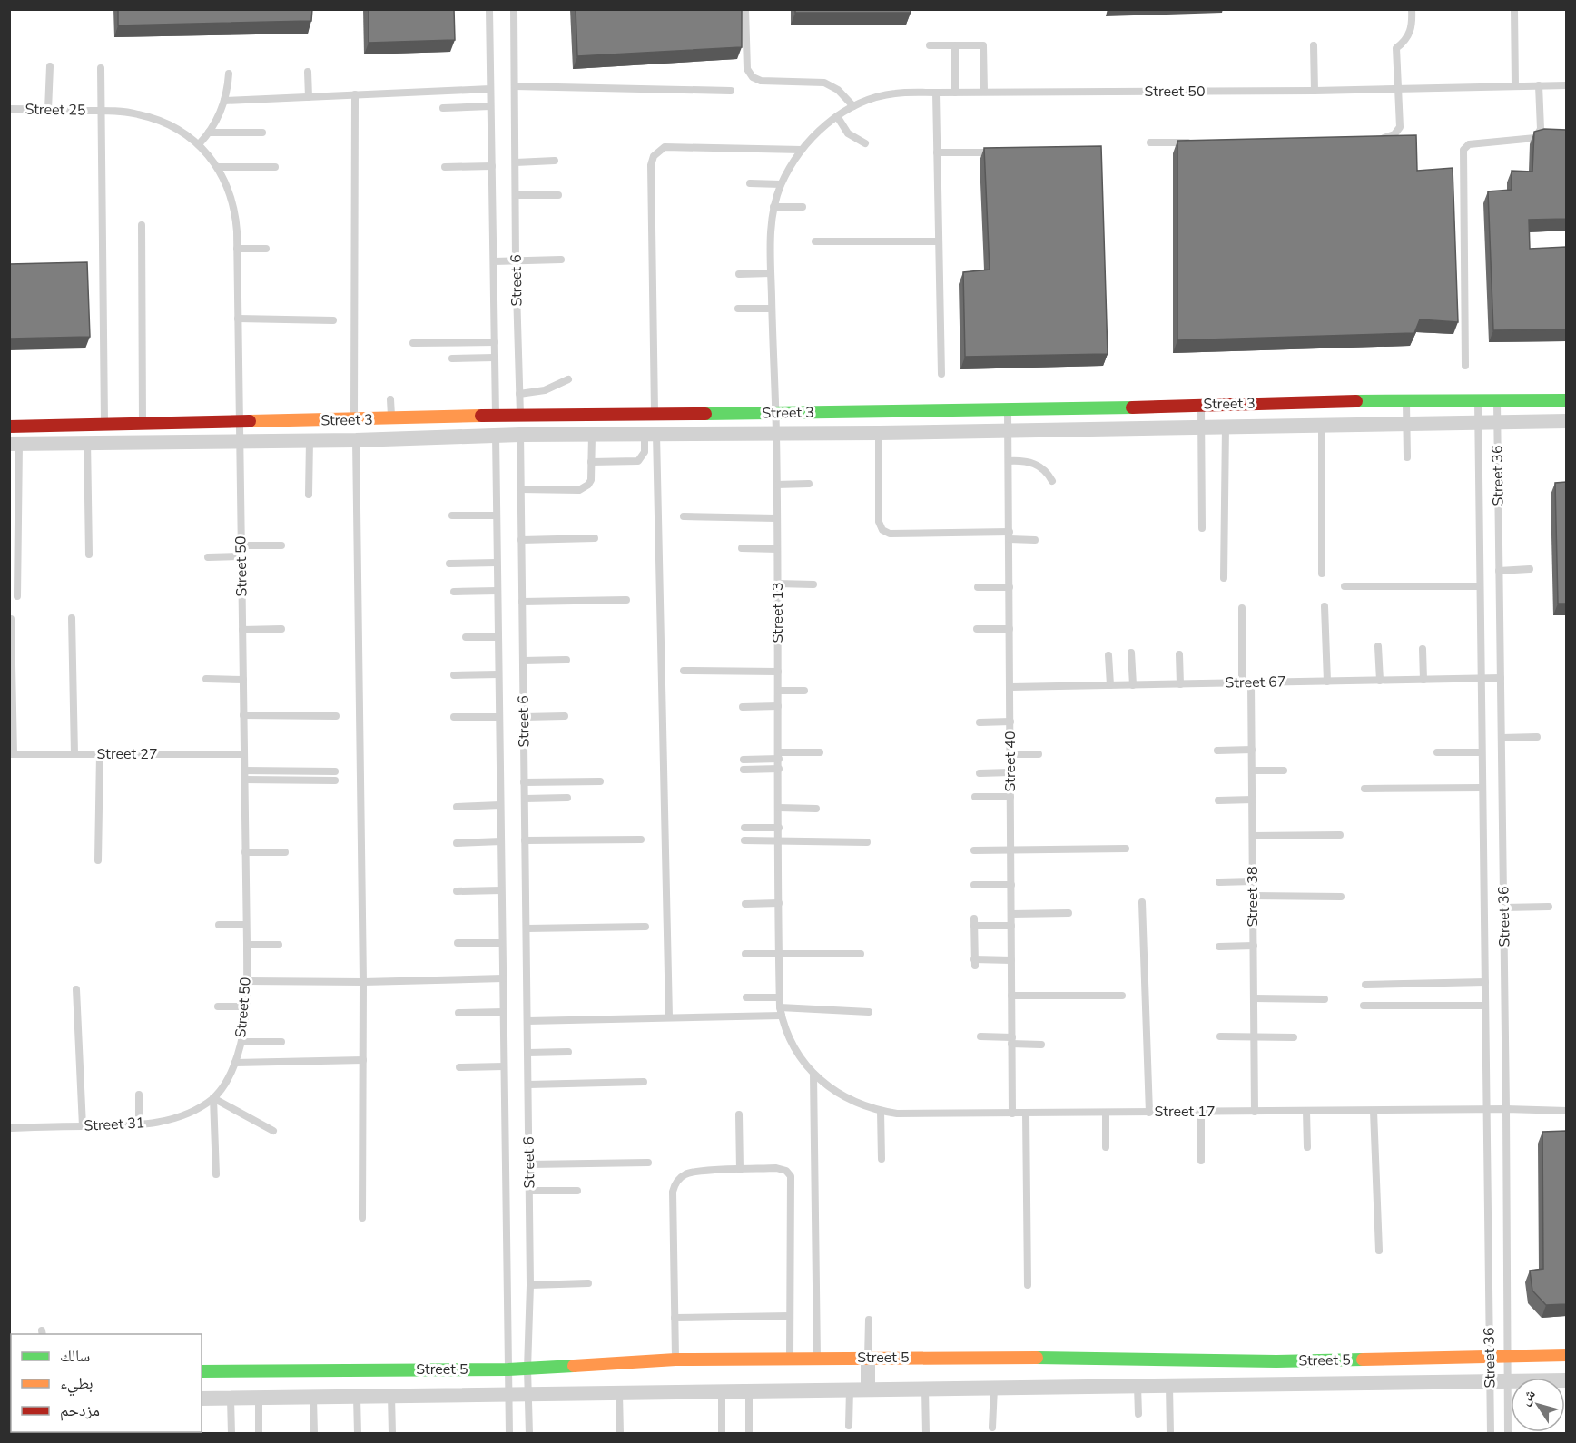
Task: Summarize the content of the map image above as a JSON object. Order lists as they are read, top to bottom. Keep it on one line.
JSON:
{"streets":{"street":["Street 3","Street 5"],"lane":["Street 50","Street 25","Street 6","Street 36","Street 13","Street 67","Street 27","Street 40","Street 38","Street 17","Street 31"]},"crossings":[["Street 50","Street 25"],["Street 50","Street 3"],["Street 50","Street 13"],["Street 50","Street 27"],["Street 50","Street 31"],["Street 6","Street 3"],["Street 6","Street 5"],["Street 3","Street 36"],["Street 3","Street 13"],["Street 3","Street 40"],["Street 36","Street 67"],["Street 36","Street 17"],["Street 36","Street 5"],["Street 13","Street 17"],["Street 67","Street 40"],["Street 67","Street 38"],["Street 40","Street 17"],["Street 38","Street 17"]],"legend":["سالك","بطيء","مزدحم"],"north":"top left"}
